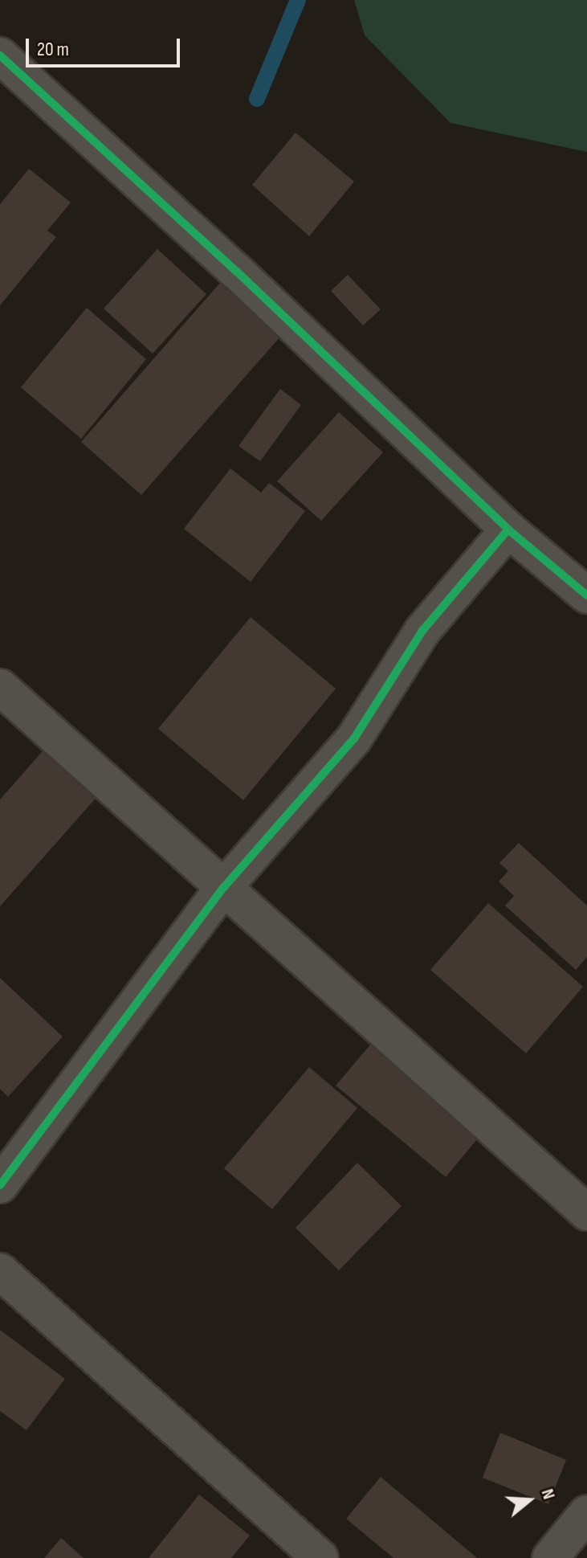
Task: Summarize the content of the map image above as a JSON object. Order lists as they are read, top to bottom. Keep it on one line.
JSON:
{"scale_bar":"20 m","north":"right"}
